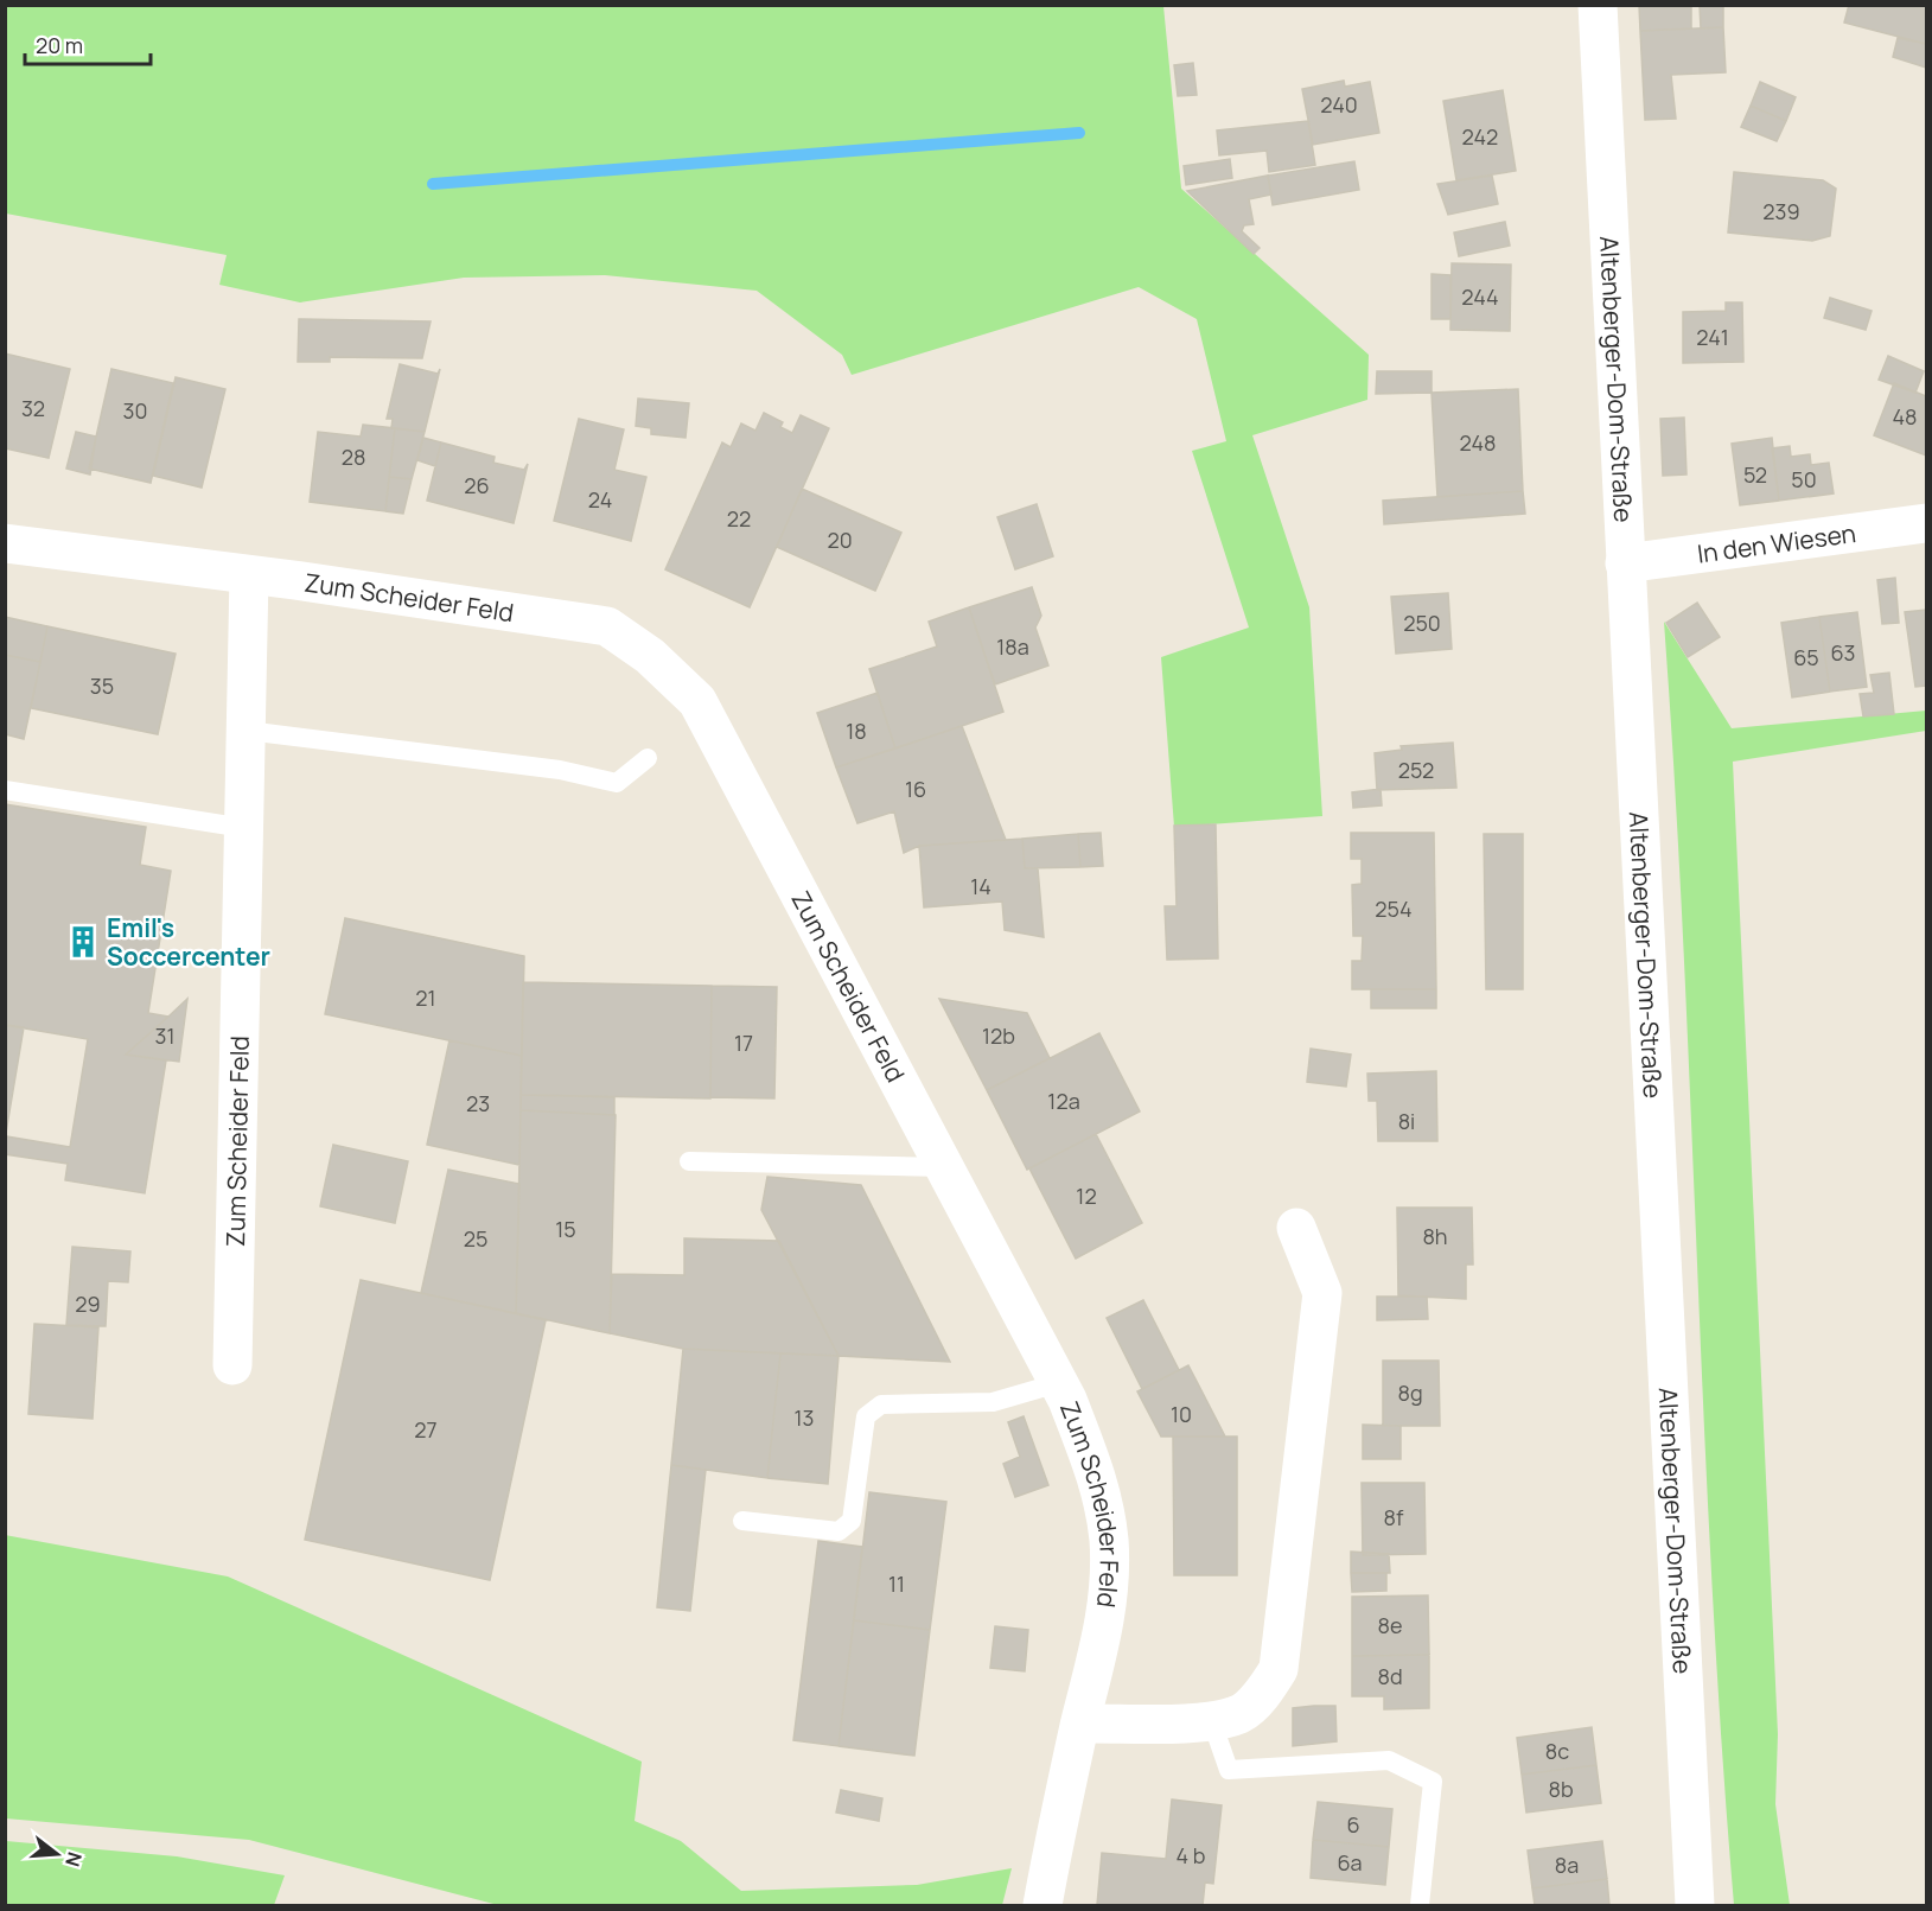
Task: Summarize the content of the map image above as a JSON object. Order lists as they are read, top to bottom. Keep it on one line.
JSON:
{"streets":{"street":["Altenberger-Dom-Straße","In den Wiesen","Zum Scheider Feld"]},"crossings":[["Altenberger-Dom-Straße","In den Wiesen"]],"places":{"building":["Emil's Soccercenter"]},"house_numbers":["240","242","239","244","241","32","30","48","248","28","52","50","26","24","22","20","250","18a","63","65","35","18","252","16","14","254","21","31","12b","17","12a","23","8i","12","15","8h","25","29","8g","10","13","27","8f","11","8e","8d","8c","8b","6","4 b","6a","8a"],"scale_bar":"20 m","north":"right"}
